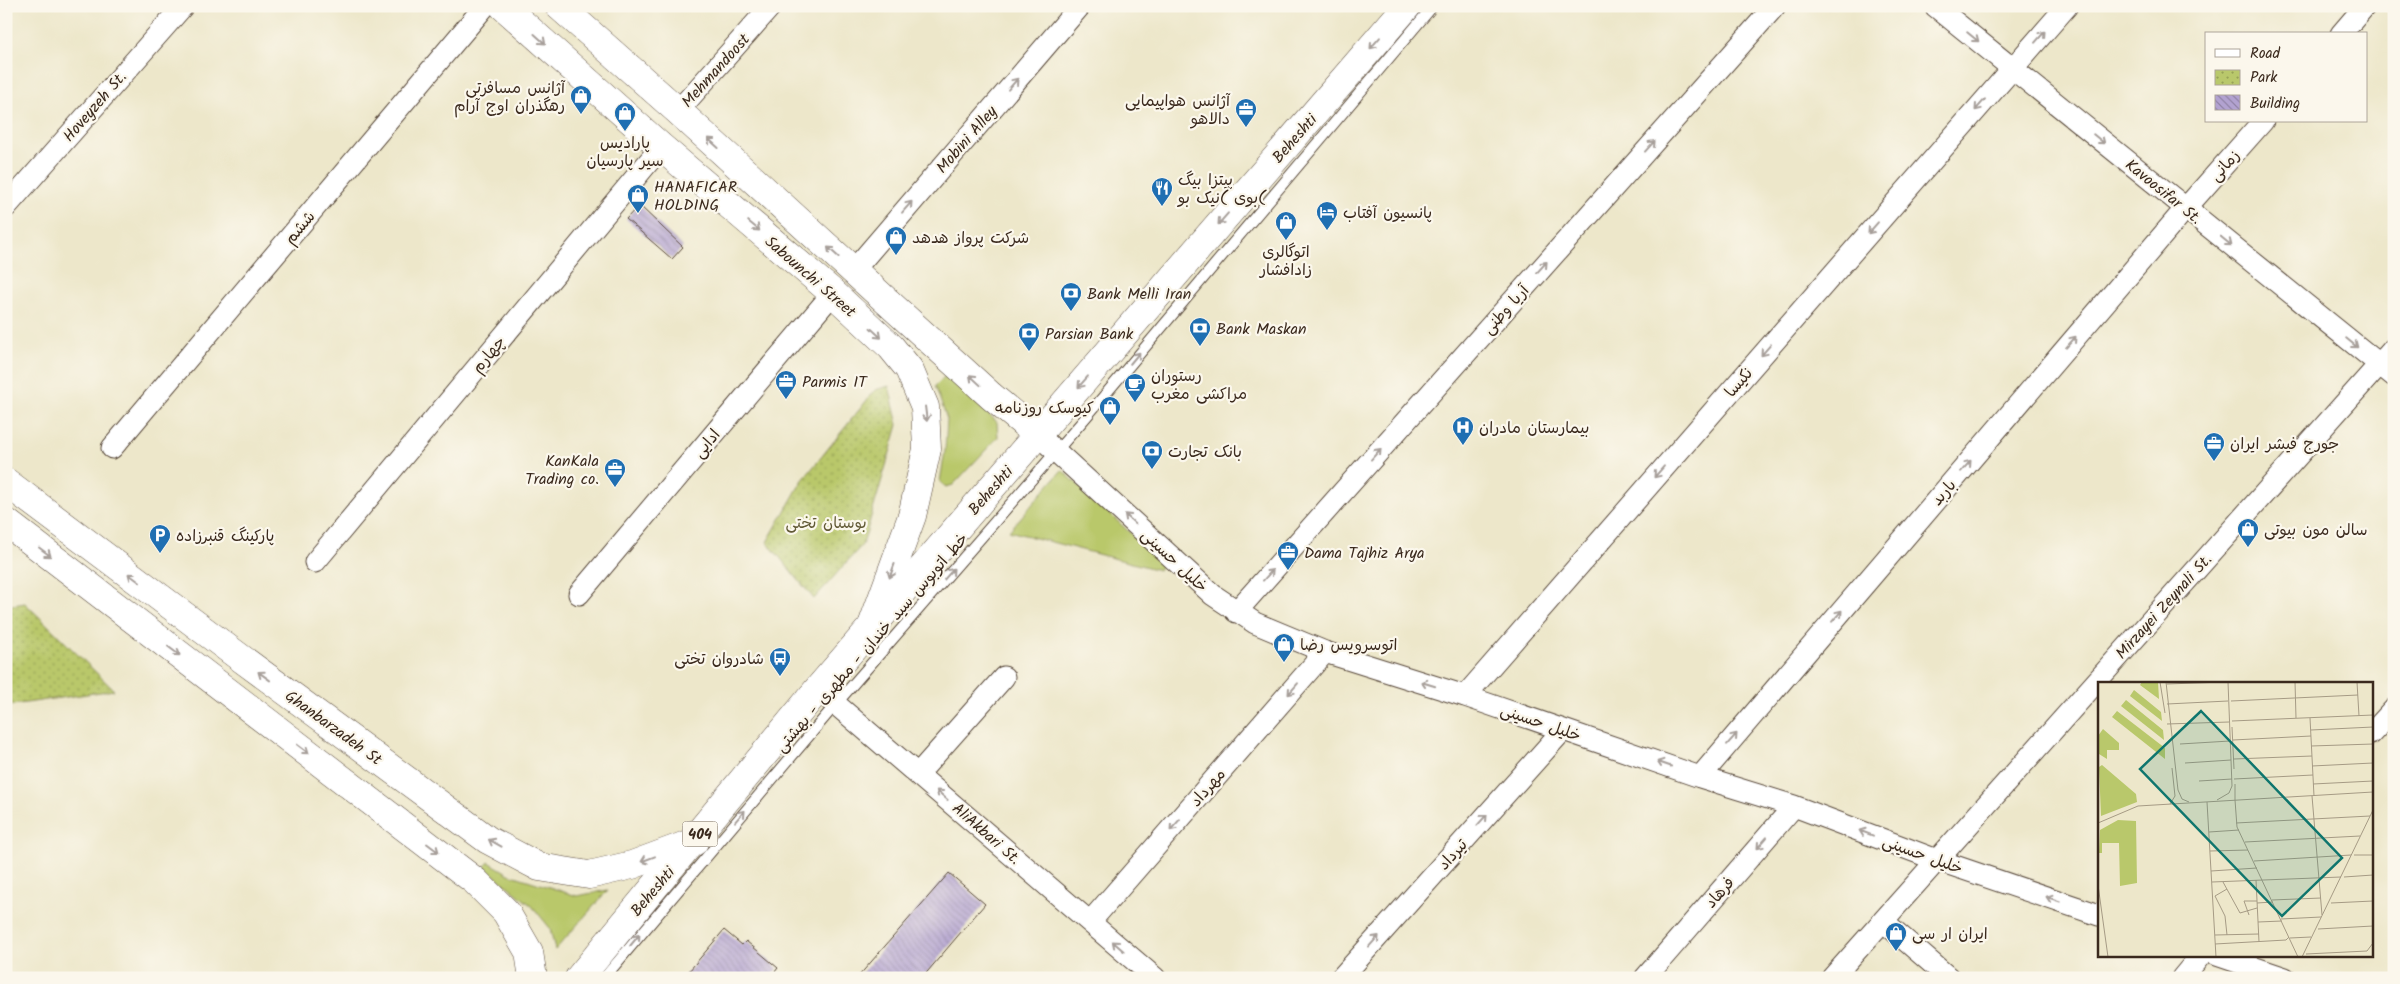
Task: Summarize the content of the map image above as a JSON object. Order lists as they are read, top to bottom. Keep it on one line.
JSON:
{"streets":{"main road":["Beheshti","Sabounchi Street","Ghanbarzadeh St","404"],"street":["Mehmandoost","Hoveyzeh St.","Mobini Alley","زمانی","Kavoosifar St.","ششم","آریا وطنی","چهارم","نکیسا","ادایی","باربد","خلیل حسینی","Mirzayei Zeynali St.","مهرداد","AliAkbari St.","تیرداد","فرهاد"],"lane":["خط اتوبوس سید خندان - مطهری - بهشتی"]},"crossings":[["Mehmandoost","Sabounchi Street"],["Beheshti","Sabounchi Street"],["Beheshti","خلیل حسینی"],["Beheshti","خط اتوبوس سید خندان - مطهری - بهشتی"],["Beheshti","Ghanbarzadeh St"],["Beheshti","AliAkbari St."],["Mobini Alley","Sabounchi Street"],["زمانی","Kavoosifar St."],["زمانی","باربد"],["Kavoosifar St.","نکیسا"],["Kavoosifar St.","باربد"],["Kavoosifar St.","Mirzayei Zeynali St."],["Sabounchi Street","چهارم"],["Sabounchi Street","ادایی"],["Sabounchi Street","خلیل حسینی"],["Sabounchi Street","خط اتوبوس سید خندان - مطهری - بهشتی"],["آریا وطنی","خلیل حسینی"],["نکیسا","خلیل حسینی"],["باربد","خلیل حسینی"],["خلیل حسینی","Mirzayei Zeynali St."],["خلیل حسینی","خط اتوبوس سید خندان - مطهری - بهشتی"],["خلیل حسینی","مهرداد"],["خلیل حسینی","تیرداد"],["خلیل حسینی","فرهاد"],["خط اتوبوس سید خندان - مطهری - بهشتی","AliAkbari St."],["مهرداد","AliAkbari St."]],"one_way":["Beheshti","Mobini Alley","Kavoosifar St.","آریا وطنی","نکیسا","باربد","خلیل حسینی","خط اتوبوس سید خندان - مطهری - بهشتی","مهرداد","AliAkbari St.","تیرداد","فرهاد"],"parks":["بوستان تختی"],"places":{"shop":["آژانس مسافرتی رهگذران اوج آرام","پارادیس سیر پارسیان","HANAFICAR HOLDING","اتوگالری زادافشار","شرکت پرواز هدهد","کیوسک روزنامه","سالن مون بیوتی","اتوسرویس رضا","ایران ار سی"],"office":["آژانس هواپیمایی دالاهو","Parmis IT","جورج فیشر ایران","KanKala Trading co.","Dama Tajhiz Arya"],"restaurant":["پیتزا بیگ بوی )نیک بو("],"hotel":["پانسیون آفتاب"],"bank":["Bank Melli Iran","Bank Maskan","Parsian Bank","بانک تجارت"],"cafe":["رستوران مراکشی مغرب"],"hospital":["بیمارستان مادران"],"parking":["پارکینگ قنبرزاده"],"bus stop":["شادروان تختی"]},"legend":["Road","Park","Building"]}
